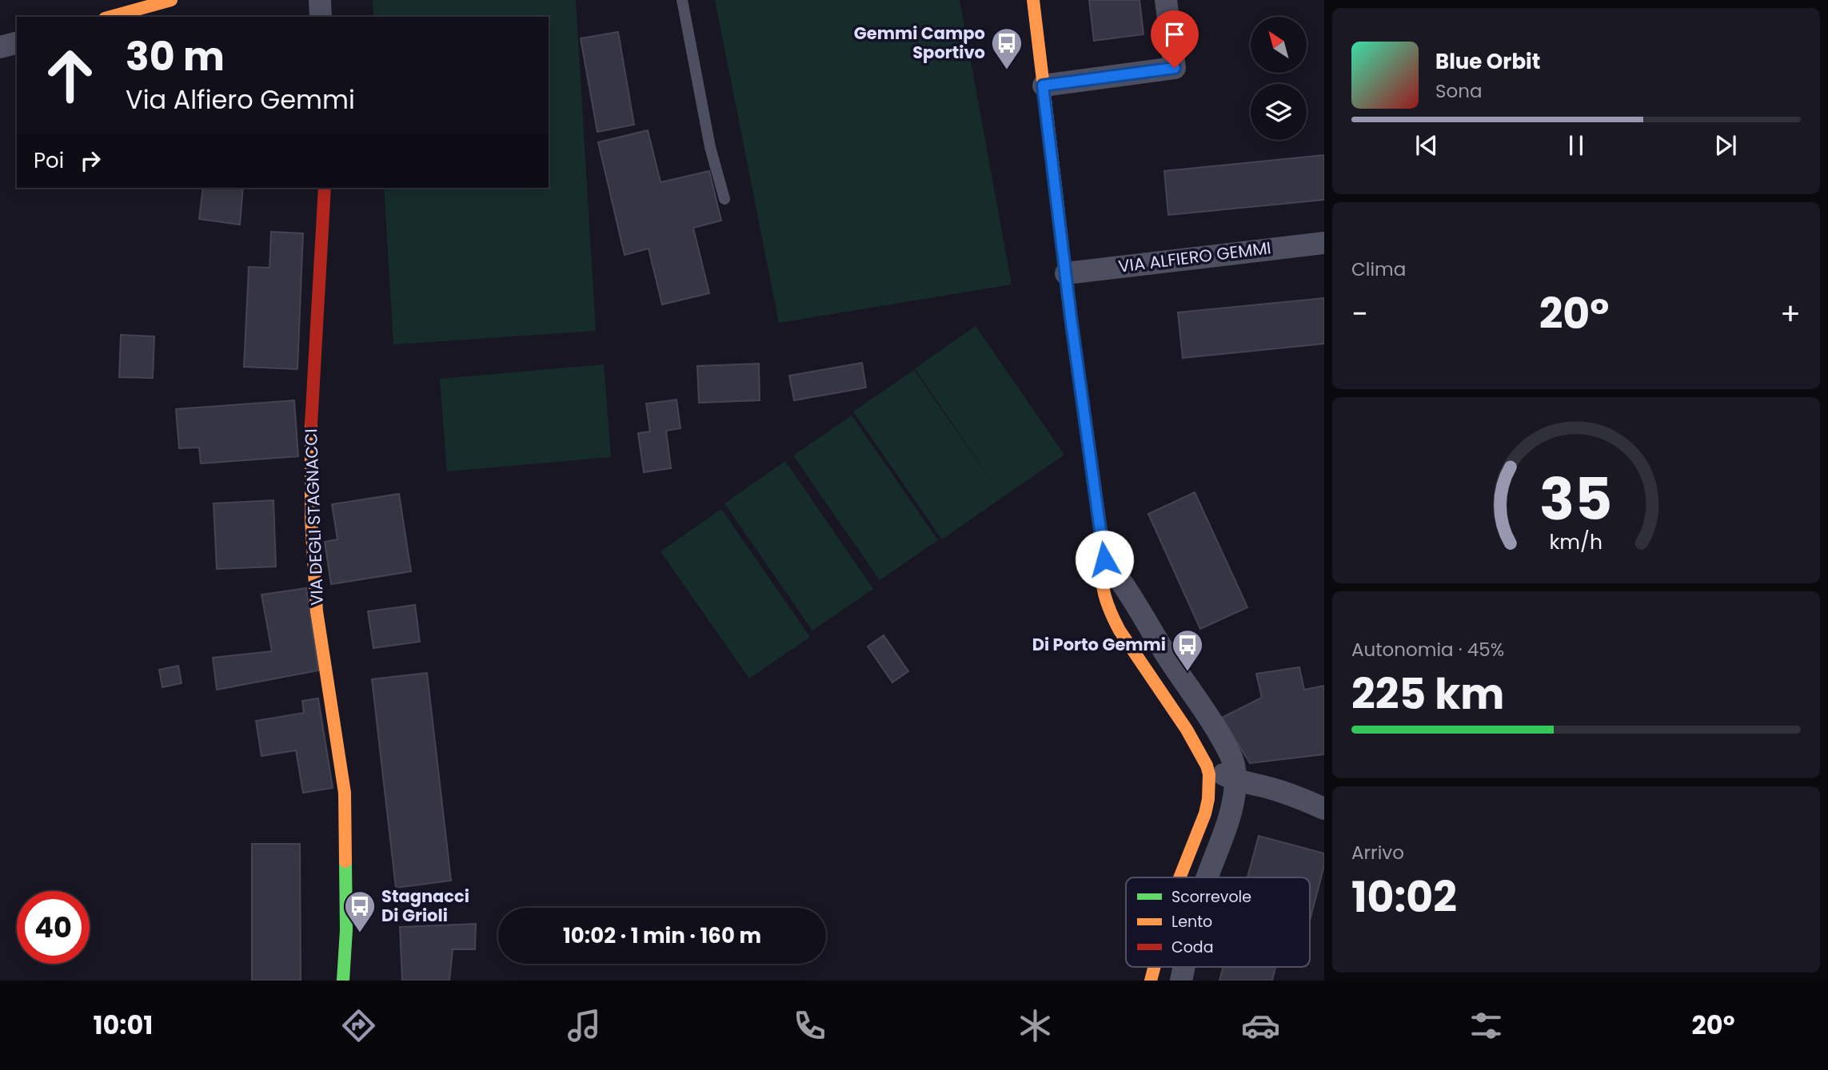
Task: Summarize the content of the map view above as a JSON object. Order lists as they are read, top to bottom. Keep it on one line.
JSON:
{"streets":{"street":["VIA ALFIERO GEMMI","VIA DEGLI STAGNACCI"]},"places":{"bus stop":["Gemmi Campo Sportivo","Di Porto Gemmi","Stagnacci Di Grioli"]},"legend":["Scorrevole","Lento","Coda"],"north":"top left","page":{"turn":["30 m","Via Alfiero Gemmi"],"song":["Blue Orbit","Sona"],"then":"Poi","tile":["Clima",["Autonomia · 45%","225 km"],["Arrivo","10:02"]],"heat":["−","20°","+"],"limit":"40","trip":"10:02 · 1 min · 160 m","tabs":["10:01","20°"],"gauge":["35","km/h"]}}
